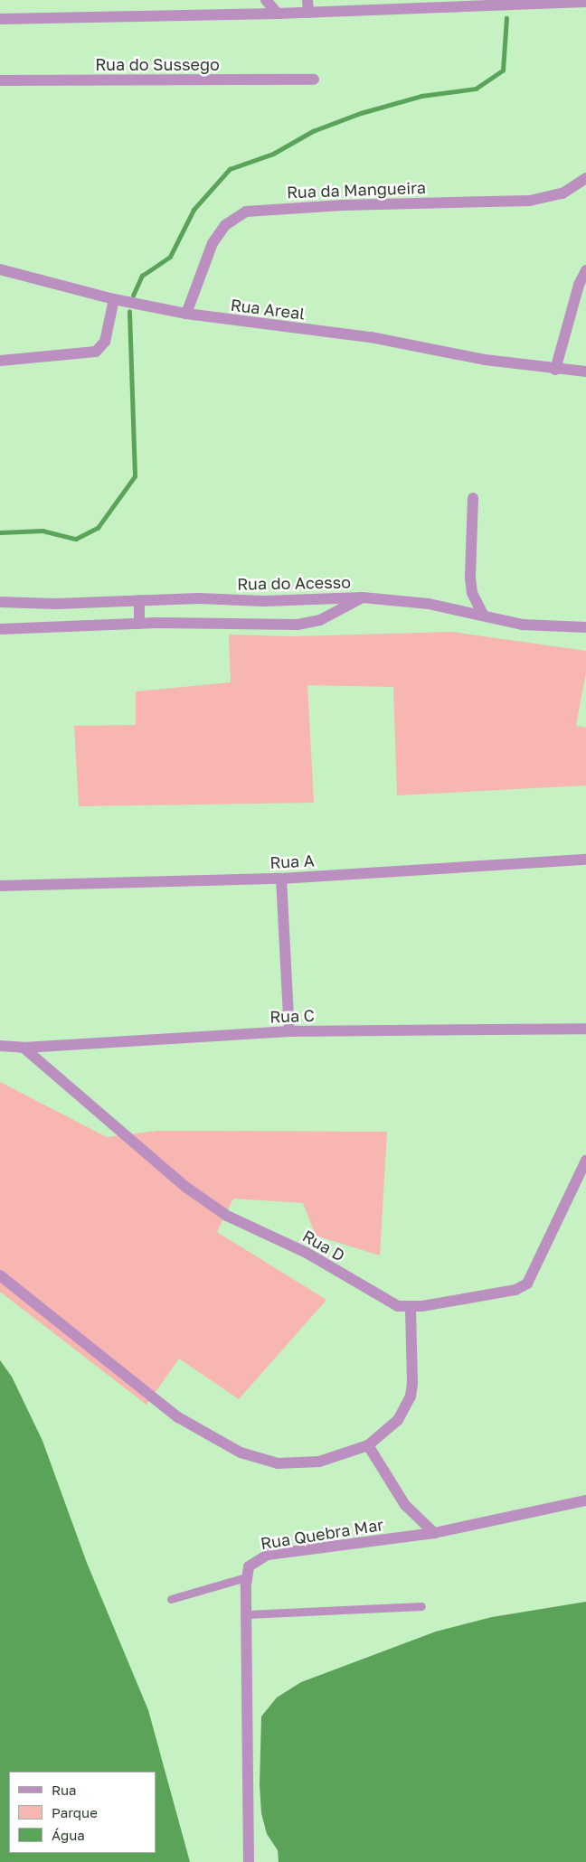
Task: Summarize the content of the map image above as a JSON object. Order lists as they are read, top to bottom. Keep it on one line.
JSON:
{"streets":{"street":["Rua do Sussego","Rua da Mangueira","Rua Areal","Rua do Acesso","Rua A","Rua C","Rua D","Rua Quebra Mar"]},"crossings":[["Rua da Mangueira","Rua Areal"],["Rua C","Rua D"]],"legend":["Rua","Parque","Água"]}
